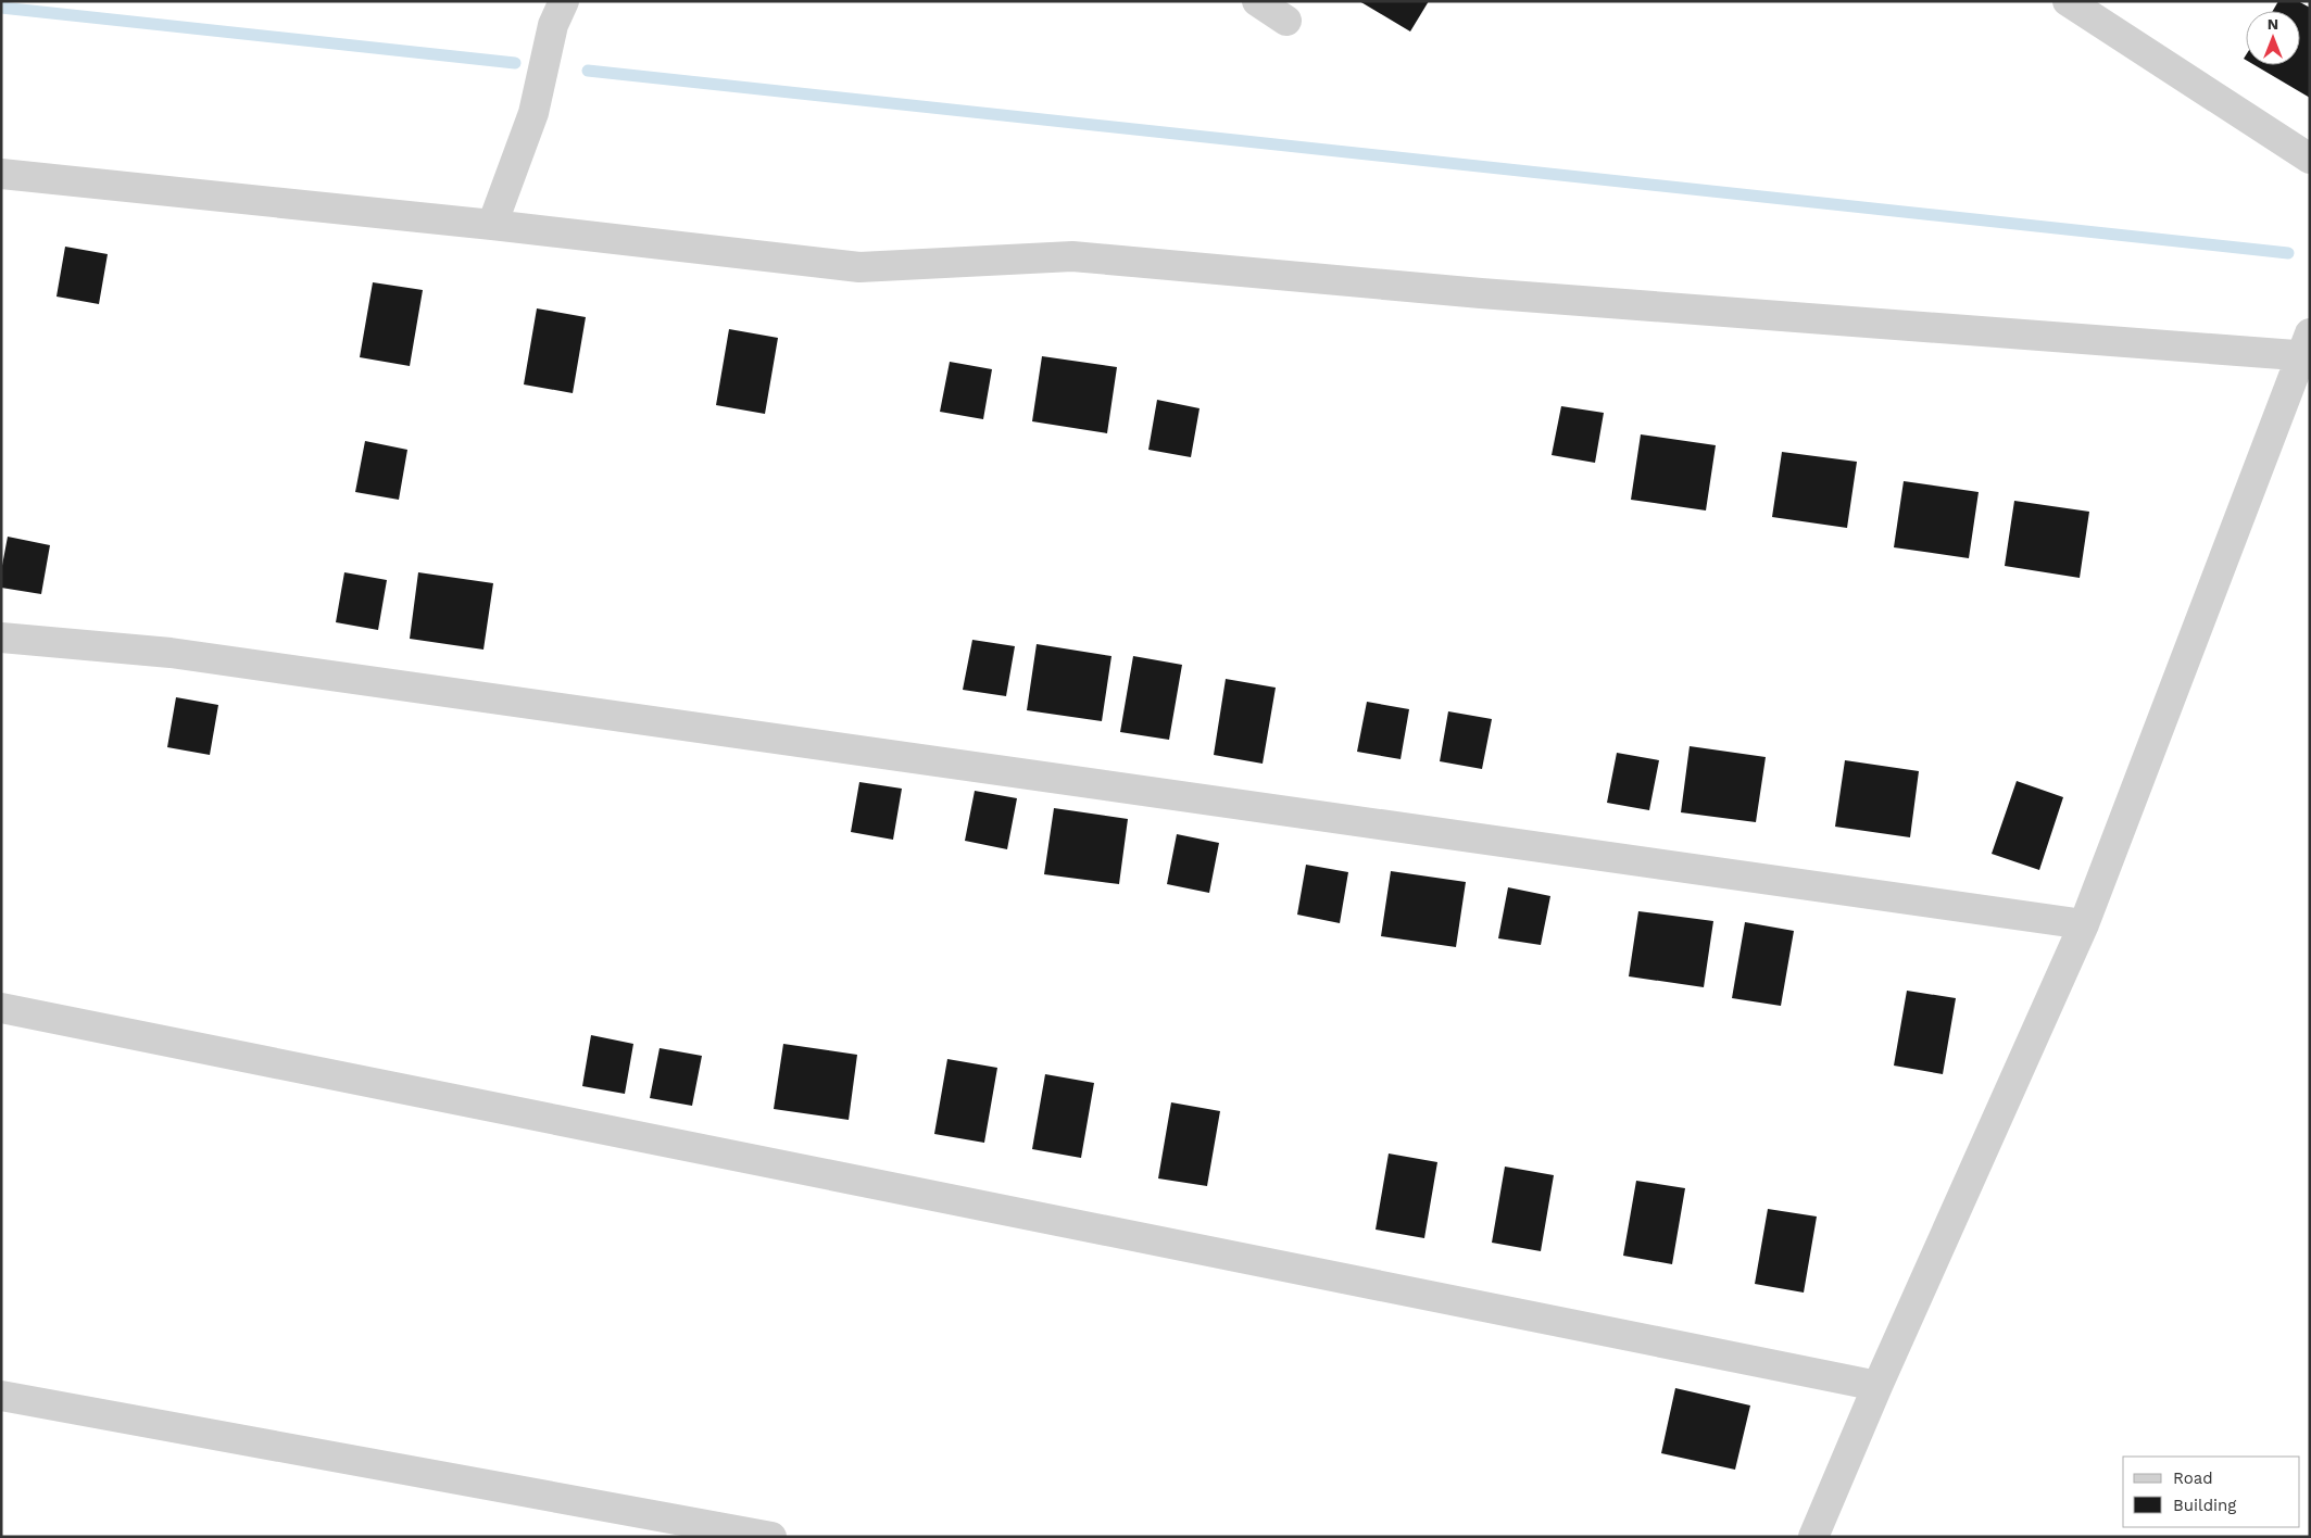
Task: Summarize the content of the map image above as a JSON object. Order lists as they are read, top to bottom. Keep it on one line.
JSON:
{"legend":["Road","Building"],"north":"top"}
